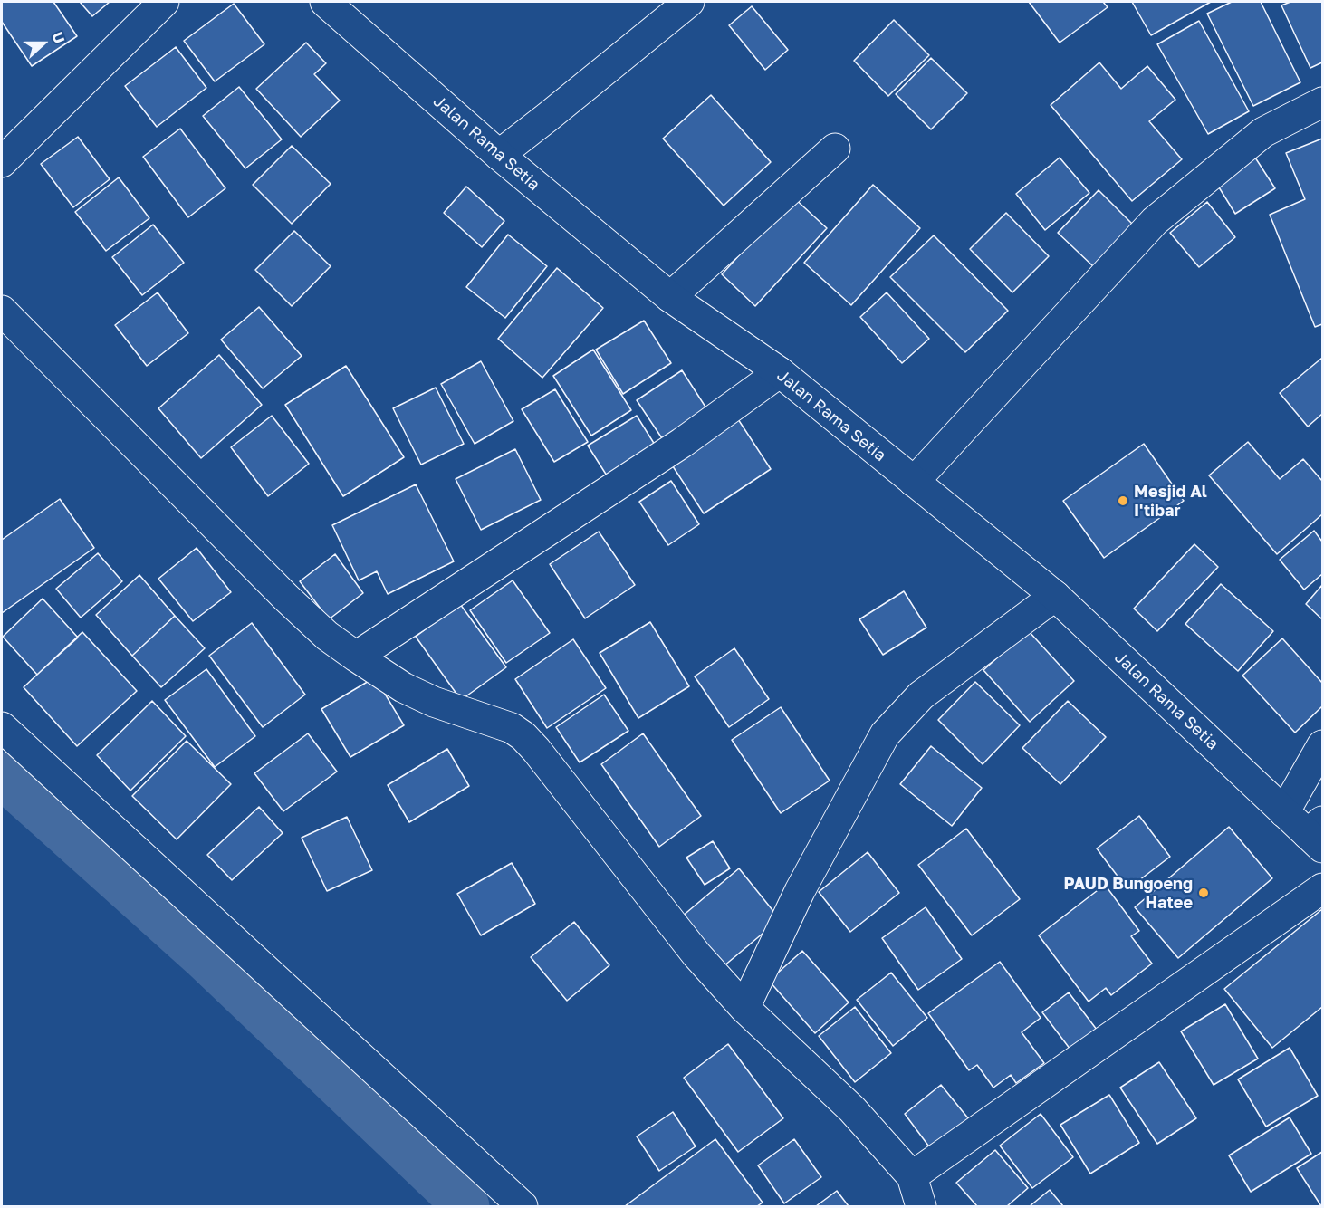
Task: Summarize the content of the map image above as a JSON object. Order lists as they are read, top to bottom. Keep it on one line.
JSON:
{"streets":{"street":["Jalan Rama Setia"]},"places":["Mesjid Al I'tibar","PAUD Bungoeng Hatee"],"north":"right"}
